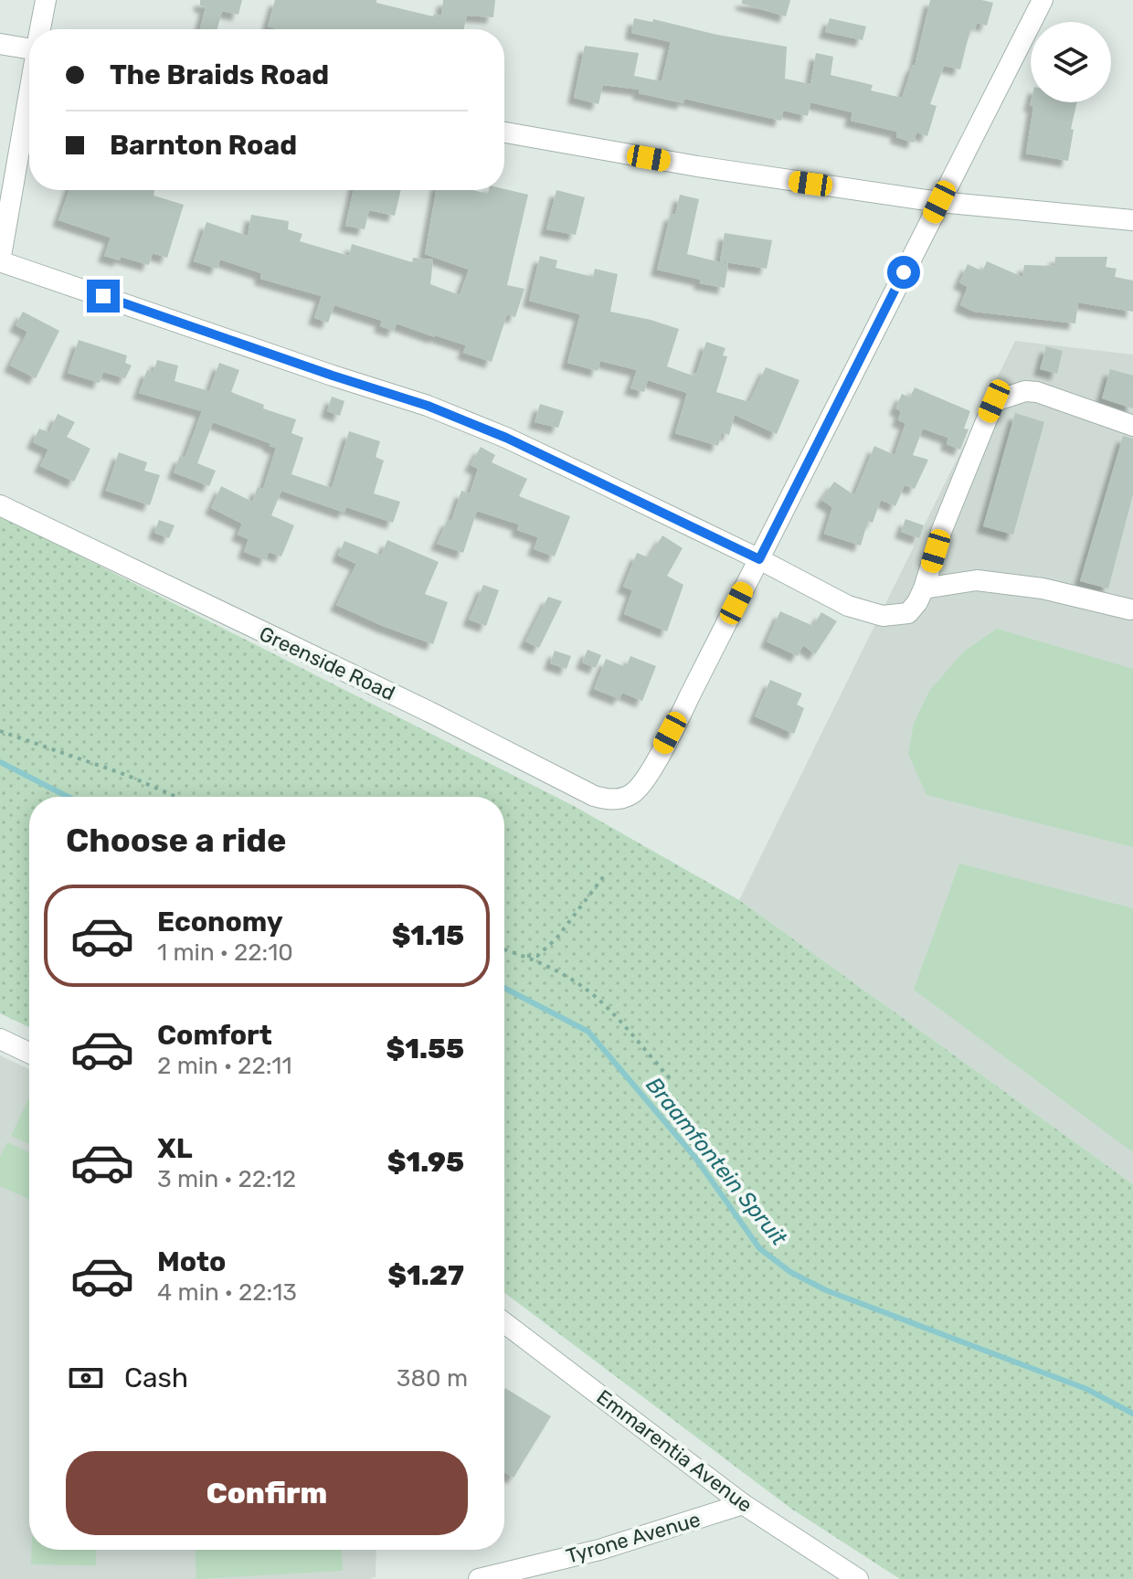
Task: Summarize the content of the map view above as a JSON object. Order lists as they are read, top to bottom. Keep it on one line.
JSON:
{"streets":{"street":["Greenside Road","Emmarentia Avenue","Tyrone Avenue"]},"crossings":[["Emmarentia Avenue","Tyrone Avenue"]],"water":["Braamfontein Spruit"],"page":{"banner":["The Braids Road","Barnton Road"],"heading":"Choose a ride","list":[{"name":"Economy","note":"1 min · 22:10","value":"$1.15"},{"name":"Comfort","note":"2 min · 22:11","value":"$1.55"},{"name":"XL","note":"3 min · 22:12","value":"$1.95"},{"name":"Moto","note":"4 min · 22:13","value":"$1.27"}],"pay":["Cash","380 m"],"buttons":"Confirm"}}
